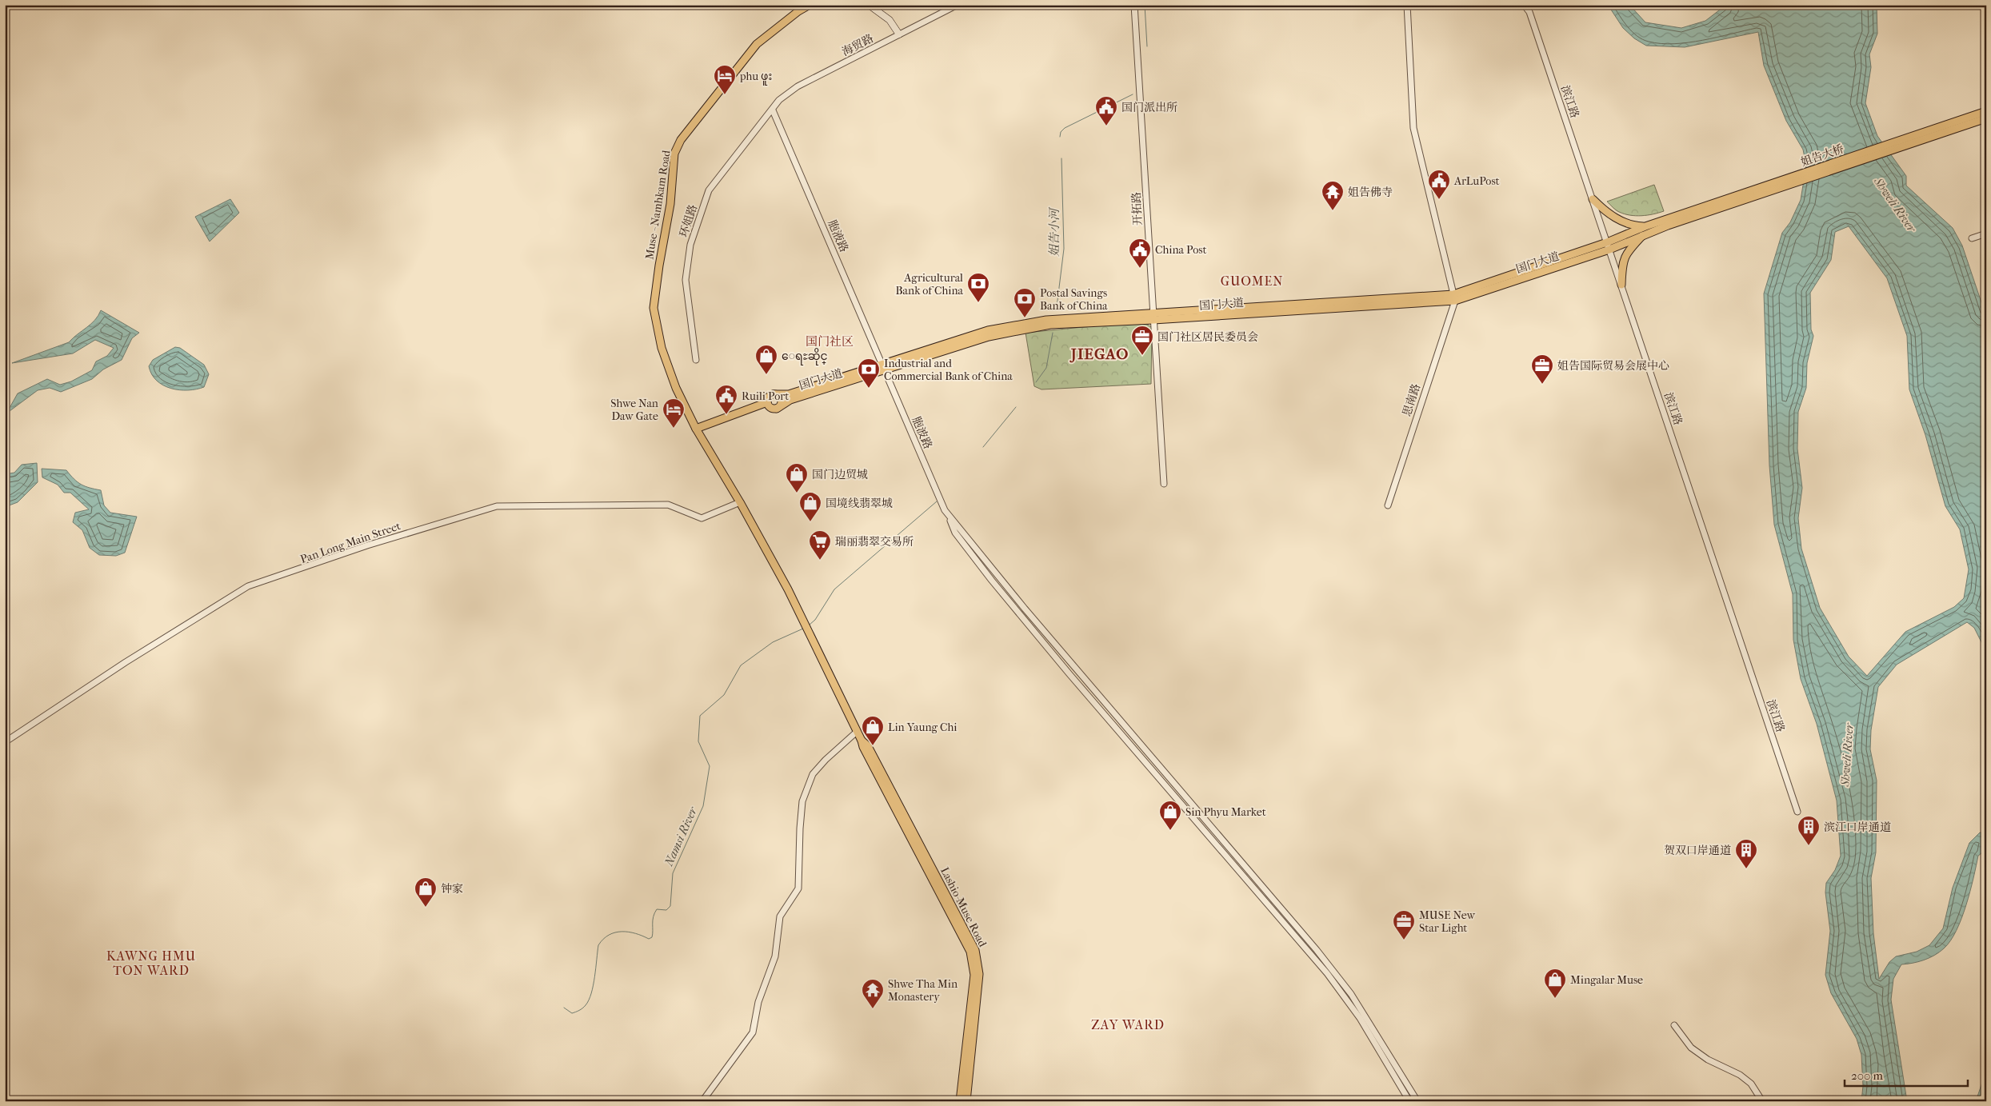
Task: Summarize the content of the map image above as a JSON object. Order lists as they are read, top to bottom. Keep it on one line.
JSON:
{"streets":{"highway":["姐告大桥","Muse - Namhkam Road","国门大道","Lashio-Muse Road"],"street":["海贸路","滨江路","开拓路","环姐路","胞液路","思南路","胞波路","Pan Long Main Street"]},"crossings":[["海贸路","环姐路"],["海贸路","胞液路"],["滨江路","国门大道"],["姐告大桥","国门大道"],["Muse - Namhkam Road","Pan Long Main Street"],["Muse - Namhkam Road","Lashio-Muse Road"],["开拓路","国门大道"],["环姐路","胞液路"],["胞液路","国门大道"],["胞液路","胞波路"],["国门大道","思南路"],["国门大道","胞波路"],["Pan Long Main Street","Lashio-Muse Road"]],"districts":["GUOMEN","国门社区","JIEGAO","KAWNG HMU TON WARD","ZAY WARD"],"water":["Shweli River","姐告小河","Namsi River"],"places":{"hotel":["phu ဖူး","Shwe Nan Daw Gate"],"public building":["国门派出所","ArLuPost","China Post","Ruili Port"],"temple":["姐告佛寺","Shwe Tha Min Monastery"],"bank":["Agricultural Bank of China","Postal Savings Bank of China","Industrial and Commercial Bank of China"],"office":["国门社区居民委员会","姐告国际贸易会展中心","MUSE New Star Light"],"shop":["ေရႊဆိုင္","国门边贸城","国境线翡翠城","Lin Yaung Chi","Sin Phyu Market","钟家","Mingalar Muse"],"supermarket":["瑞丽翡翠交易所"],"building":["滨江口岸通道","贺双口岸通道"]},"scale_bar":"200 m"}
